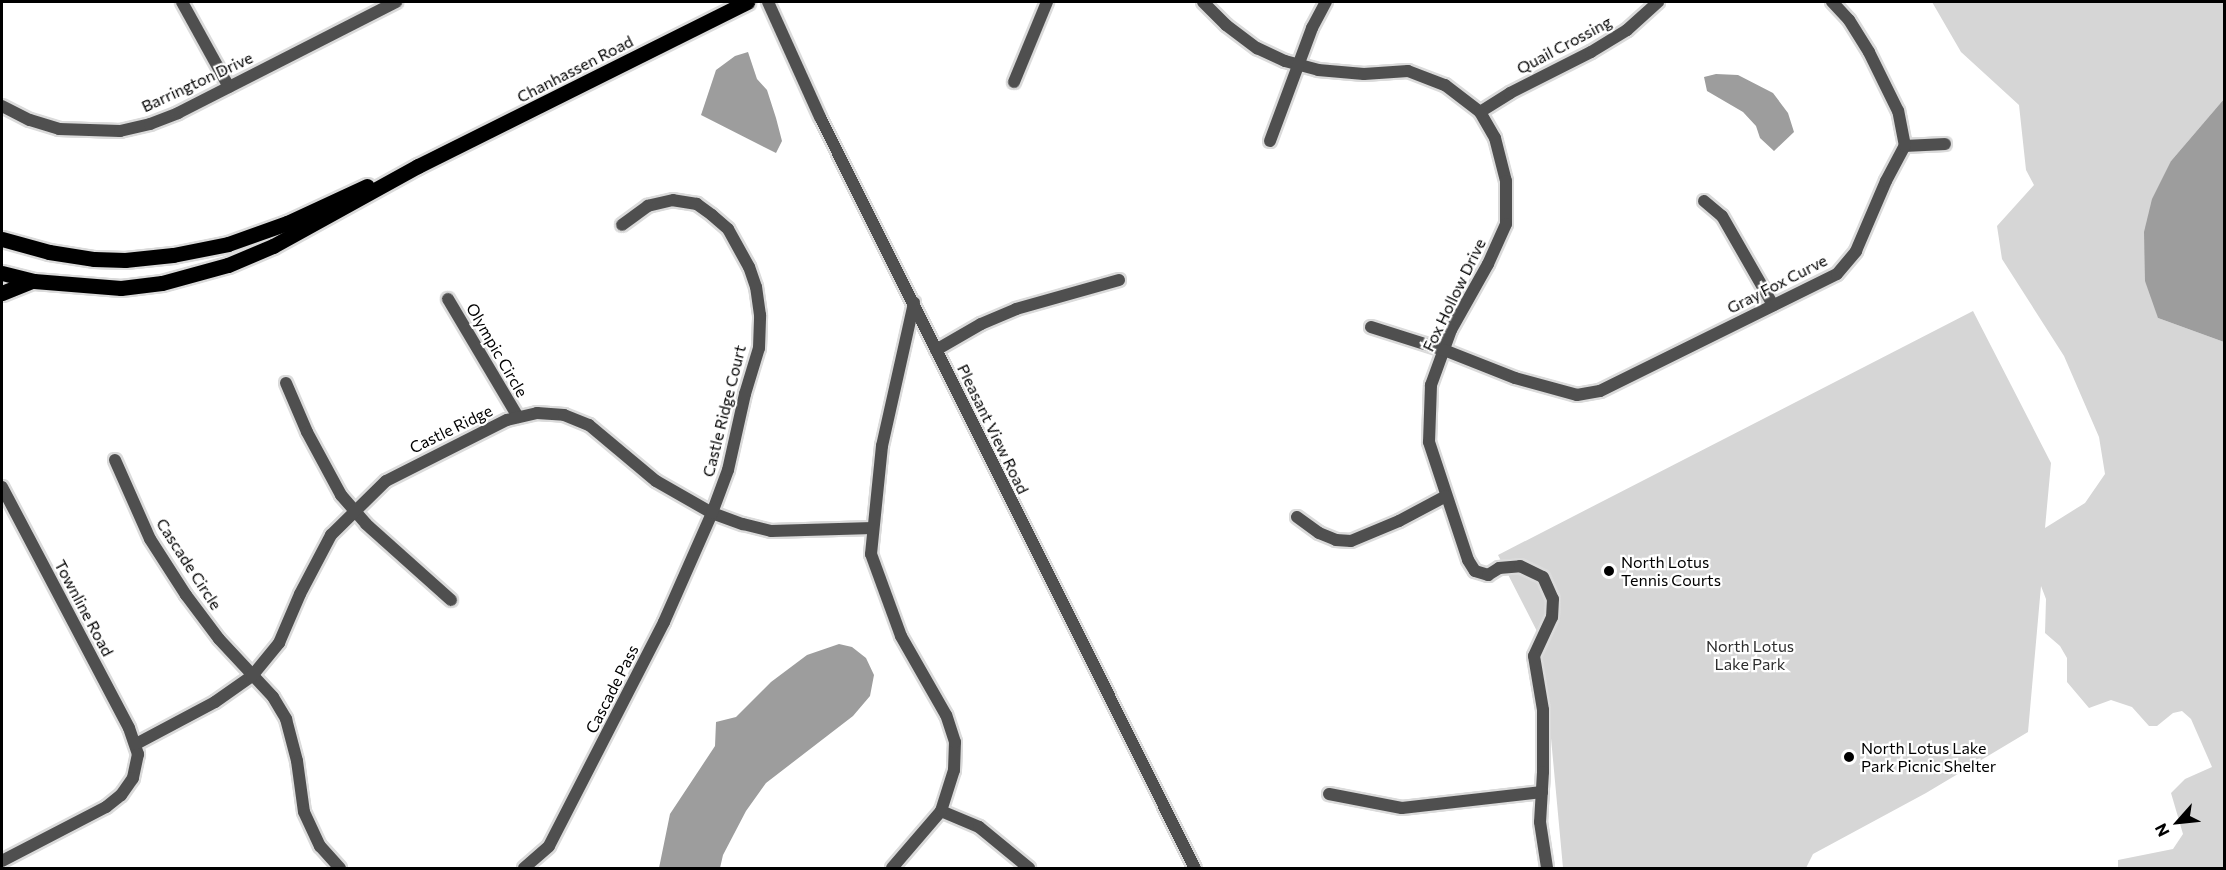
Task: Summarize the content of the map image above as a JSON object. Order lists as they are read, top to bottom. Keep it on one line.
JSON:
{"streets":{"main road":["Chanhassen Road"],"street":["Quail Crossing","Barrington Drive","Gray Fox Curve","Fox Hollow Drive","Olympic Circle","Castle Ridge Court","Castle Ridge","Pleasant View Road","Cascade Circle","Townline Road","Cascade Pass"]},"crossings":[["Quail Crossing","Fox Hollow Drive"],["Gray Fox Curve","Fox Hollow Drive"],["Olympic Circle","Castle Ridge"],["Castle Ridge Court","Castle Ridge"],["Castle Ridge Court","Cascade Pass"],["Castle Ridge","Cascade Circle"],["Castle Ridge","Townline Road"],["Castle Ridge","Cascade Pass"]],"parks":["North Lotus Lake Park"],"places":["North Lotus Tennis Courts","North Lotus Lake Park Picnic Shelter"],"north":"bottom left"}
